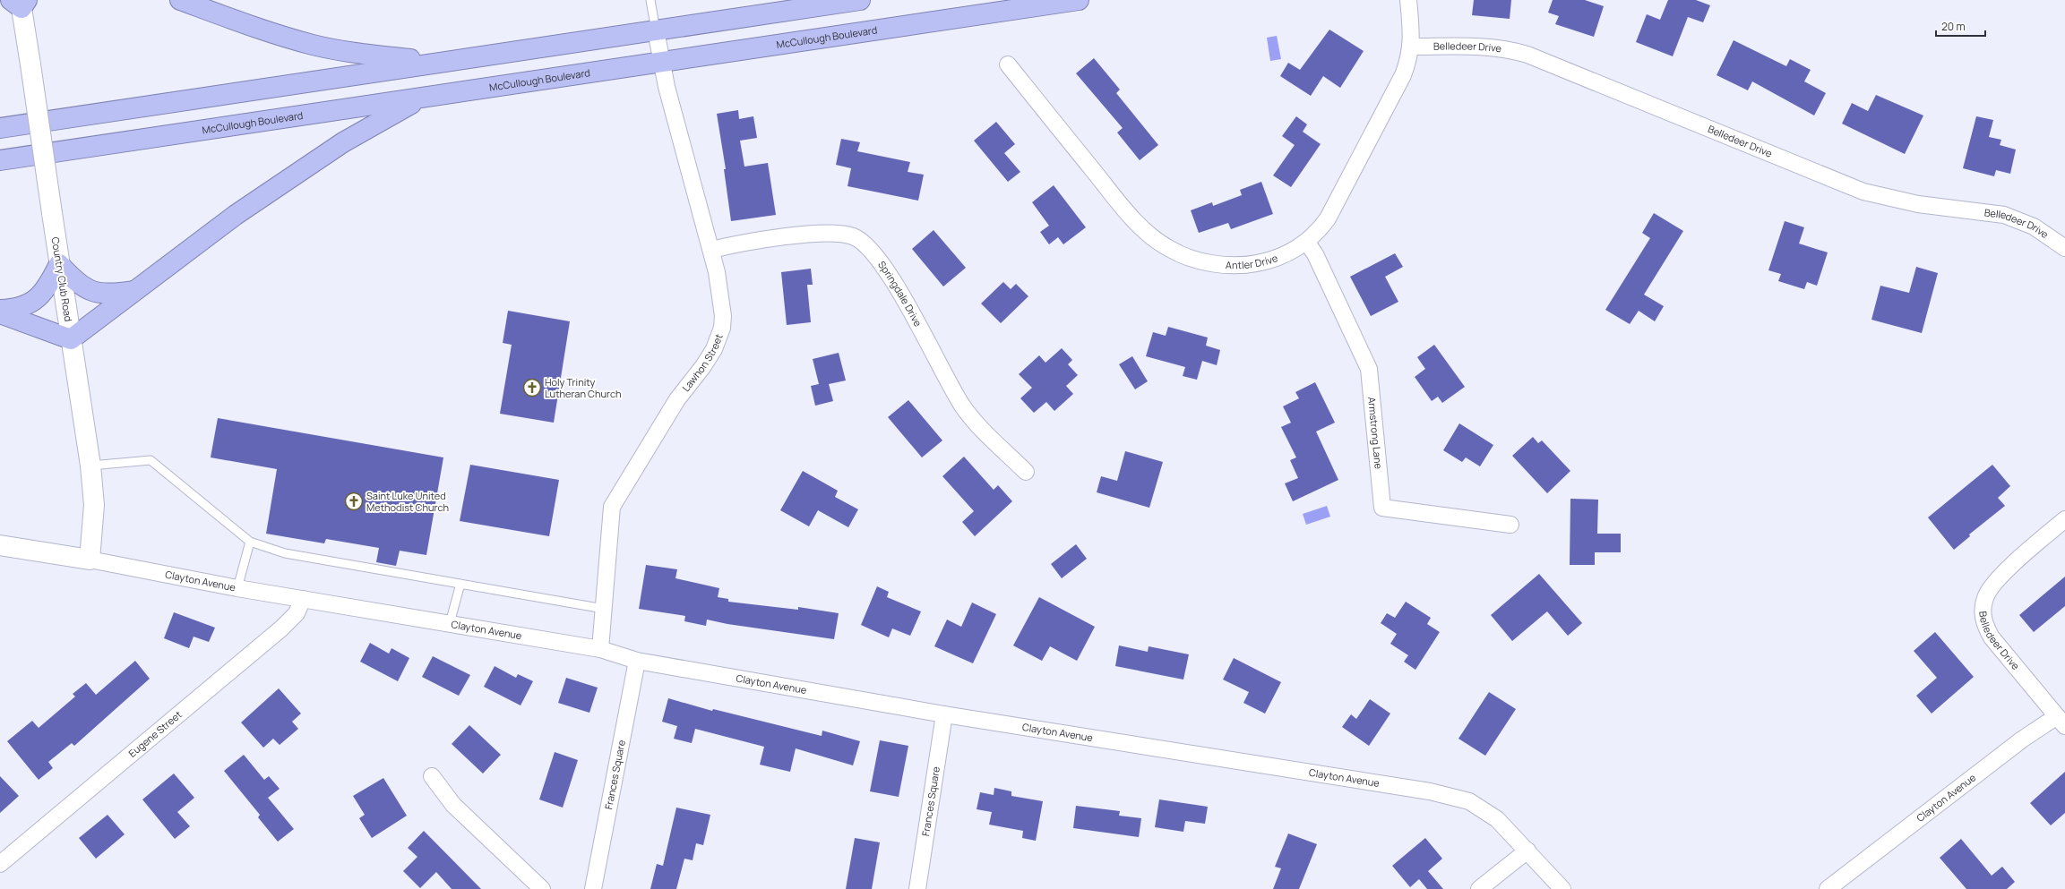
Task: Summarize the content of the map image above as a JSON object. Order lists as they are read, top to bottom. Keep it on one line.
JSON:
{"streets":{"highway":["McCullough Boulevard"],"street":["Belledeer Drive","Antler Drive","Country Club Road","Springdale Drive","Lawhon Street","Armstrong Lane","Clayton Avenue","Eugene Street","Frances Square"]},"crossings":[["McCullough Boulevard","Lawhon Street"],["Belledeer Drive","Antler Drive"],["Belledeer Drive","Clayton Avenue"],["Antler Drive","Armstrong Lane"],["Country Club Road","Clayton Avenue"],["Springdale Drive","Lawhon Street"],["Lawhon Street","Clayton Avenue"],["Clayton Avenue","Eugene Street"],["Clayton Avenue","Frances Square"]],"places":{"church":["Holy Trinity Lutheran Church","Saint Luke United Methodist Church"]},"scale_bar":"20 m"}
